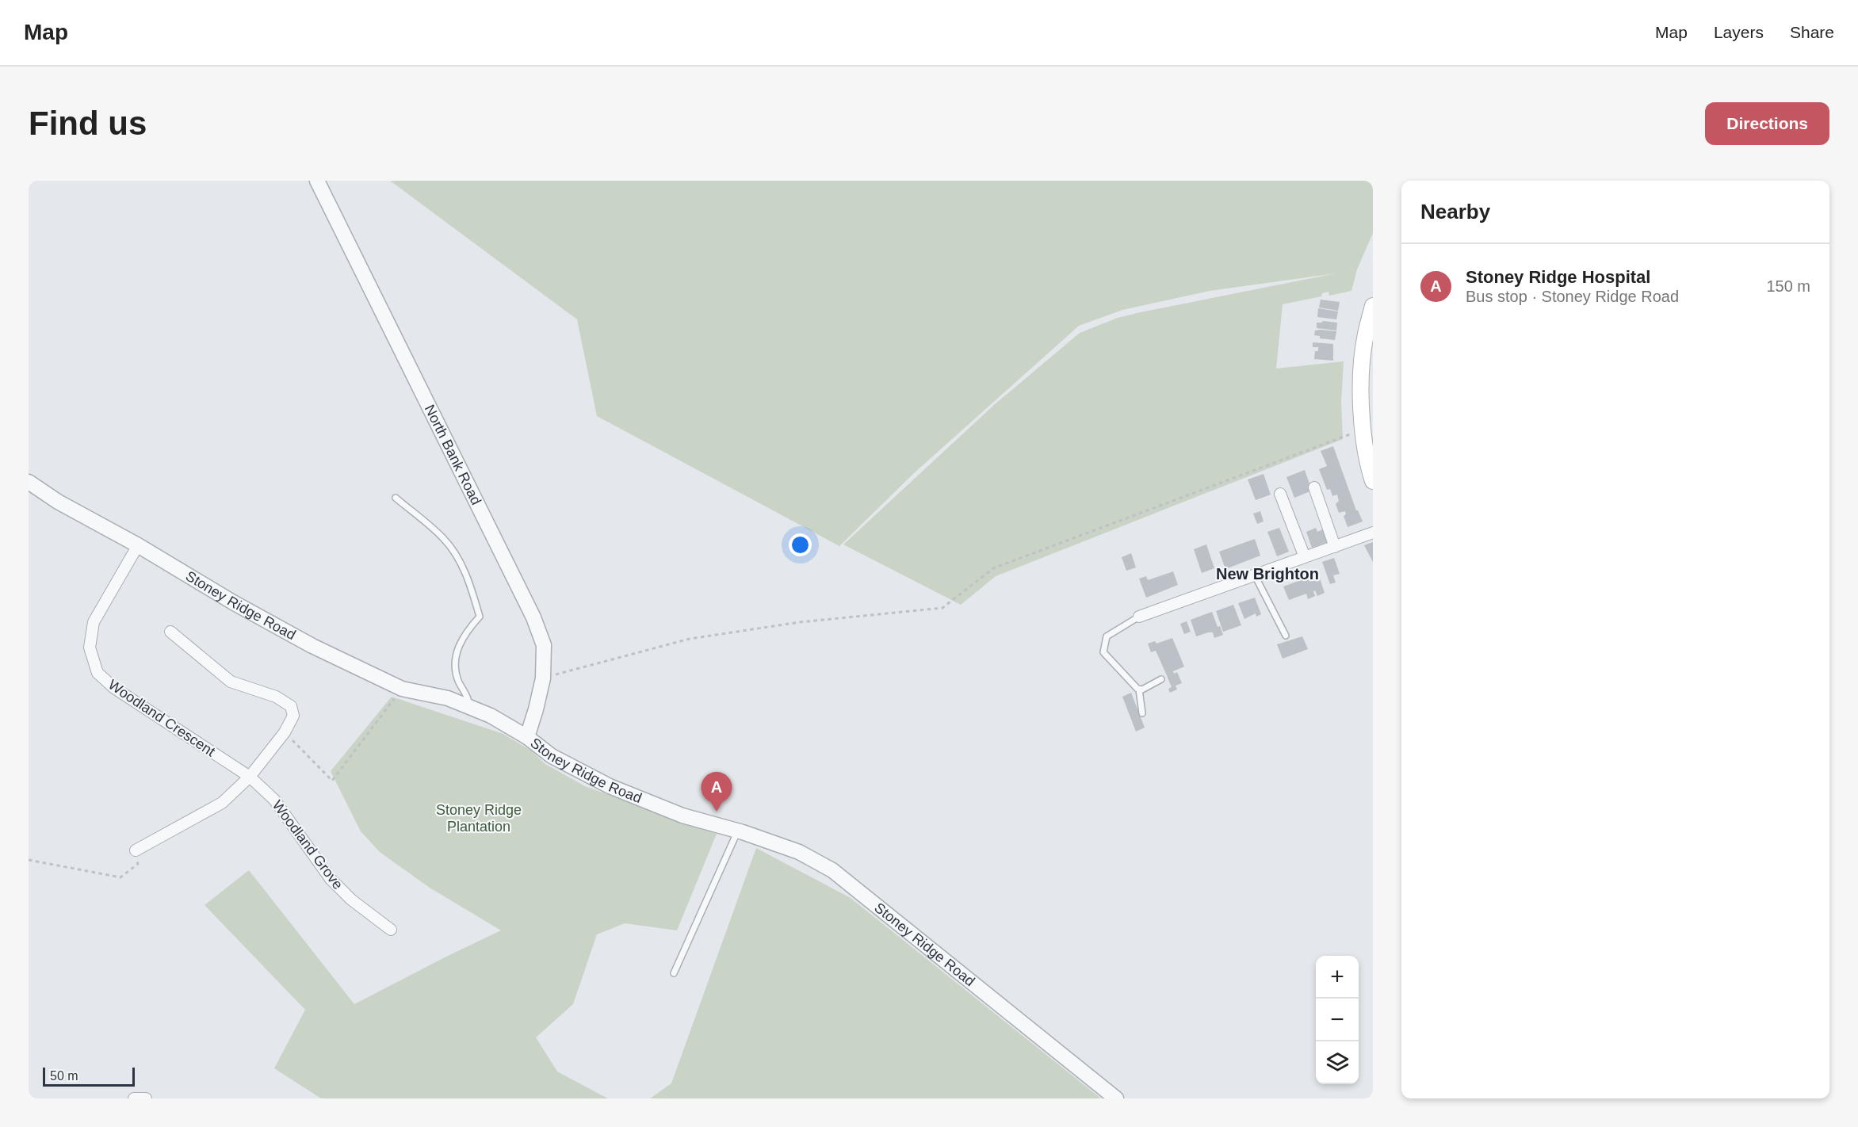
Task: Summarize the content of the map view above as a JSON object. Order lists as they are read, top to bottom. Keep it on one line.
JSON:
{"streets":{"street":["North Bank Road","Stoney Ridge Road","Woodland Crescent","Woodland Grove"]},"crossings":[["North Bank Road","Stoney Ridge Road"],["Stoney Ridge Road","Woodland Crescent"],["Woodland Crescent","Woodland Grove"]],"districts":["New Brighton"],"parks":["Stoney Ridge Plantation"],"scale_bar":"50 m","page":{"header":"Map","nav":["Map","Layers","Share"],"buttons":"Directions","title":"Find us","heading":"Nearby","list":[{"mark":"A","name":"Stoney Ridge Hospital","note":"Bus stop · Stoney Ridge Road","value":"150 m"}],"pins":"A","map_buttons":["+","−"],"scale":"50 m"}}
